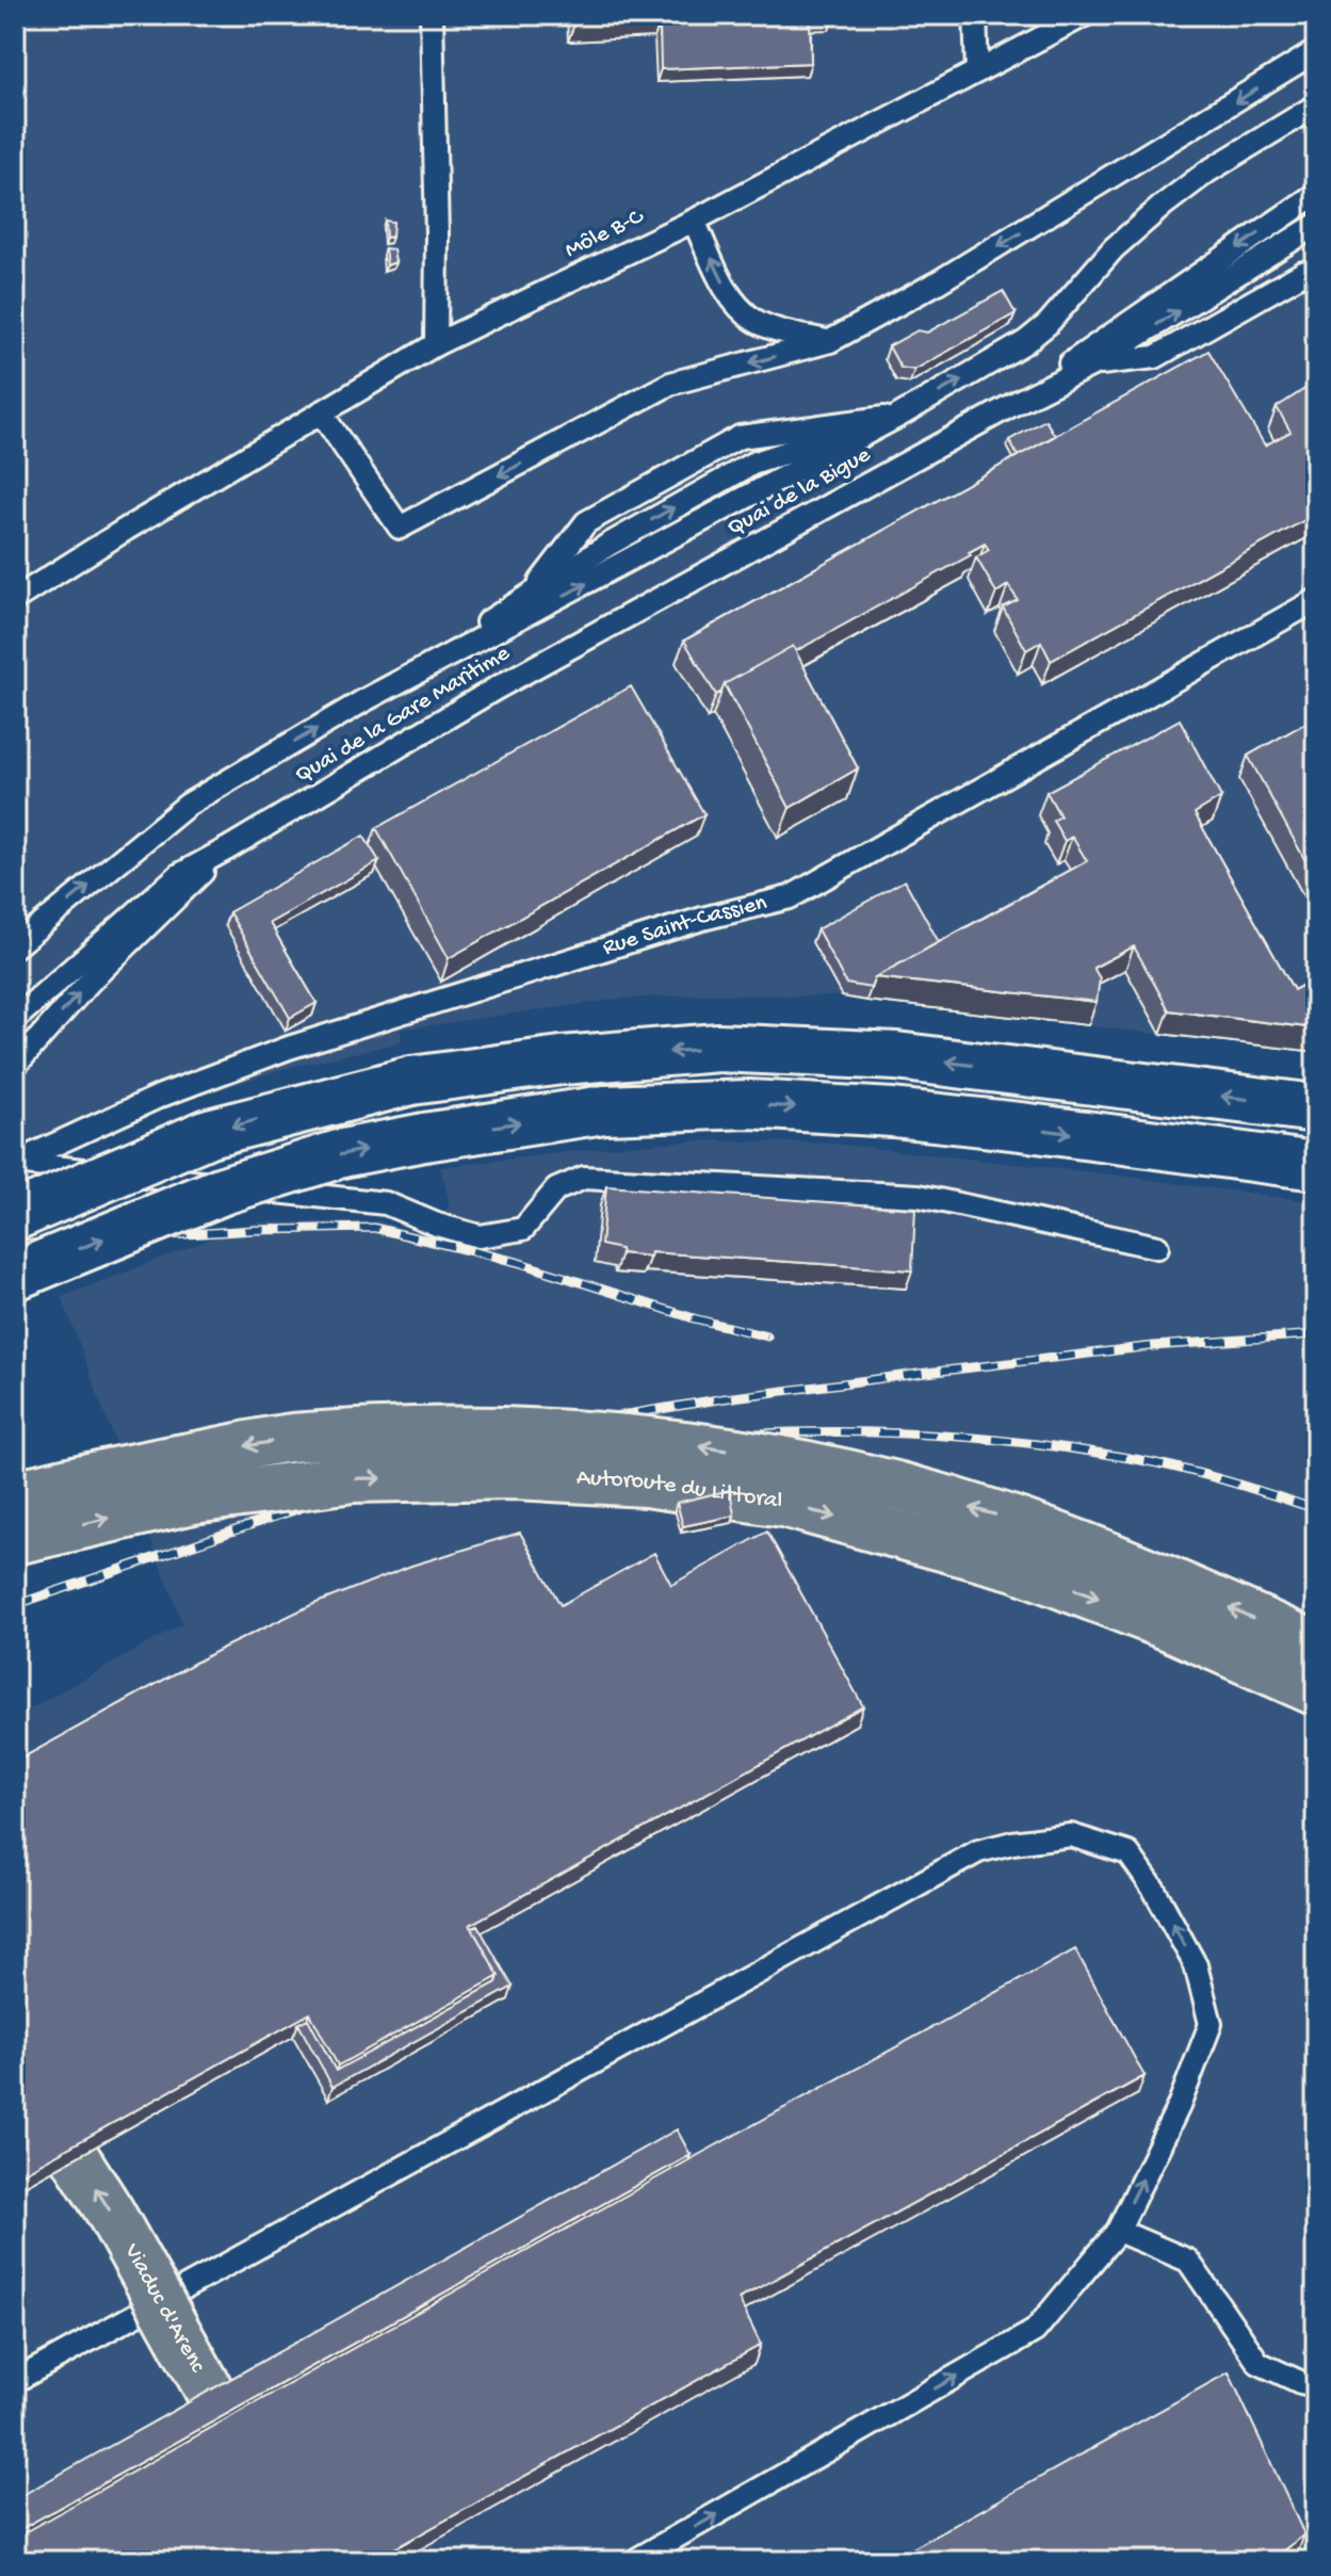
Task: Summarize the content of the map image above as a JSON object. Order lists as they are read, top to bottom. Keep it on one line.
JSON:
{"streets":{"highway":["Autoroute du Littoral","Viaduc d'Arenc"],"lane":["Môle B-C","Quai de la Bigue","Quai de la Gare Maritime","Rue Saint-Cassien"]},"crossings":[["Quai de la Bigue","Quai de la Gare Maritime"]],"one_way":["Viaduc d'Arenc"]}
